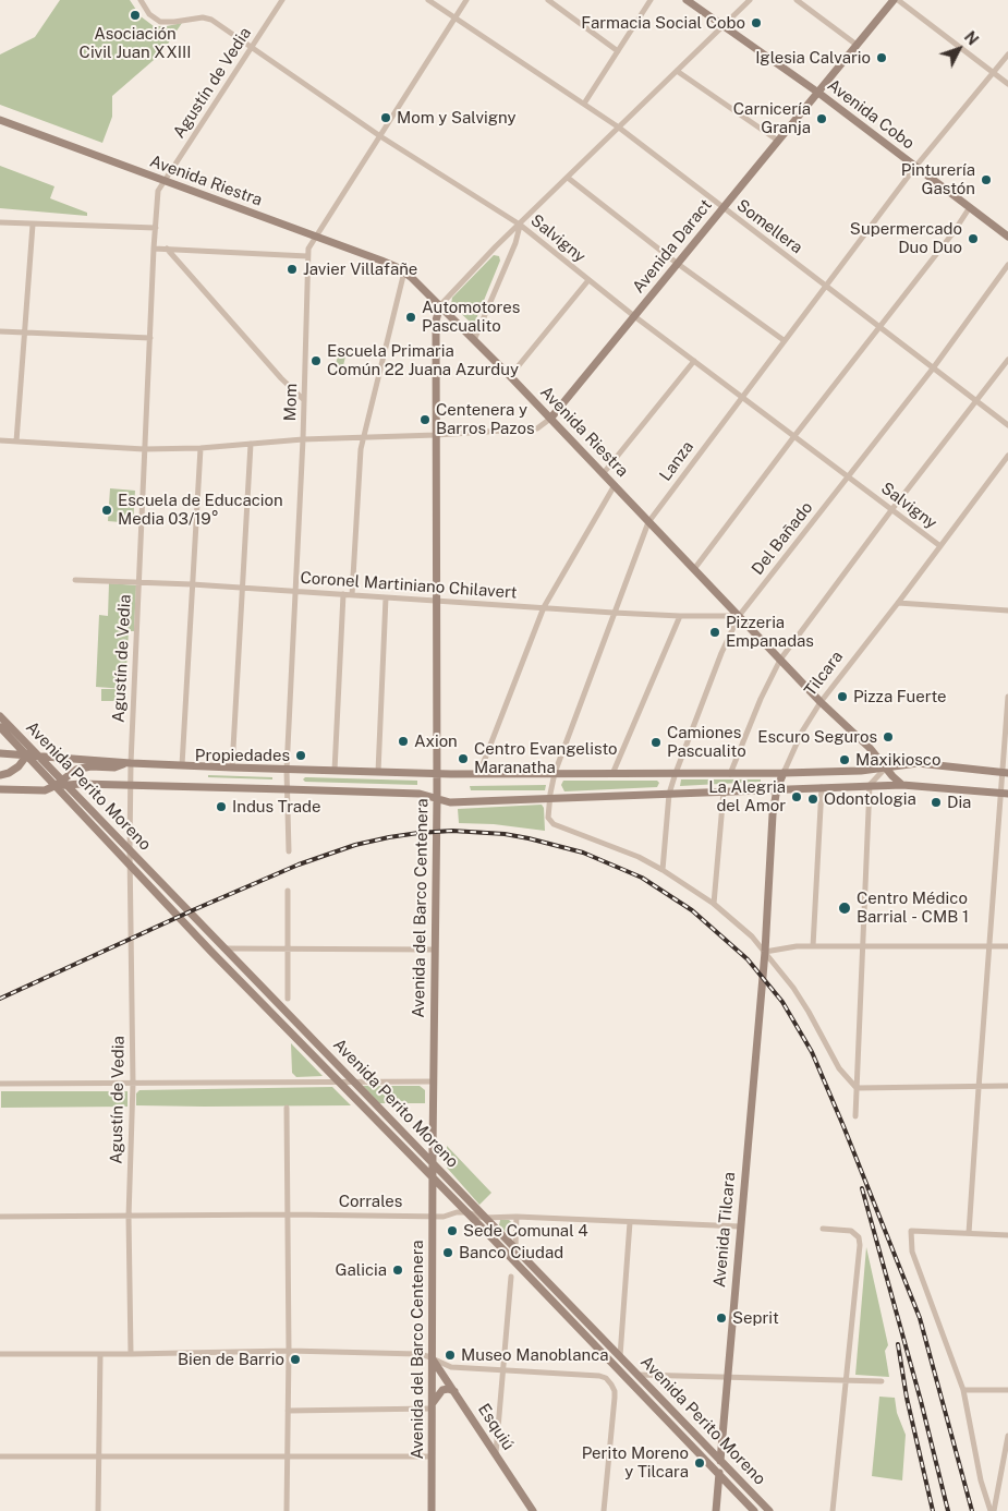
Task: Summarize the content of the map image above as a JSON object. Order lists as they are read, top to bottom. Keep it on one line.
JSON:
{"streets":{"main road":["Avenida Cobo","Avenida Riestra","Avenida Daract","Tilcara","Avenida Perito Moreno","Avenida del Barco Centenera","Avenida Tilcara","Esquiú"],"street":["Agustín de Vedia","Somellera","Salvigny","Mom","Lanza","Del Bañado","Coronel Martiniano Chilavert","Corrales"]},"crossings":[["Agustín de Vedia","Avenida Riestra"],["Agustín de Vedia","Salvigny"],["Agustín de Vedia","Coronel Martiniano Chilavert"],["Agustín de Vedia","Avenida Perito Moreno"],["Agustín de Vedia","Corrales"],["Avenida Cobo","Avenida Daract"],["Avenida Cobo","Lanza"],["Avenida Riestra","Avenida Daract"],["Avenida Riestra","Mom"],["Avenida Riestra","Lanza"],["Avenida Riestra","Del Bañado"],["Avenida Riestra","Coronel Martiniano Chilavert"],["Avenida Riestra","Tilcara"],["Avenida Riestra","Avenida del Barco Centenera"],["Somellera","Avenida Daract"],["Somellera","Mom"],["Somellera","Lanza"],["Somellera","Del Bañado"],["Salvigny","Avenida Daract"],["Salvigny","Mom"],["Salvigny","Lanza"],["Salvigny","Del Bañado"],["Salvigny","Tilcara"],["Mom","Coronel Martiniano Chilavert"],["Lanza","Del Bañado"],["Lanza","Coronel Martiniano Chilavert"],["Del Bañado","Coronel Martiniano Chilavert"],["Coronel Martiniano Chilavert","Avenida del Barco Centenera"],["Tilcara","Avenida Tilcara"],["Avenida Perito Moreno","Avenida del Barco Centenera"],["Avenida Perito Moreno","Corrales"],["Avenida Perito Moreno","Avenida Tilcara"],["Avenida del Barco Centenera","Corrales"],["Avenida del Barco Centenera","Esquiú"],["Corrales","Avenida Tilcara"]],"places":["Asociación Civil Juan XXIII","Farmacia Social Cobo","Iglesia Calvario","Mom y Salvigny","Carnicería Granja","Pinturería Gastón","Supermercado Duo Duo","Javier Villafañe","Automotores Pascualito","Escuela Primaria Común 22 Juana Azurduy","Centenera y Barros Pazos","Escuela de Educacion Media 03/19°","Pizzeria Empanadas","Pizza Fuerte","Escuro Seguros","Axion","Camiones Pascualito","Propiedades","Centro Evangelisto Maranatha","Maxikiosco","La Alegria del Amor","Odontologia","Dia","Indus Trade","Centro Médico Barrial - CMB 1","Sede Comunal 4","Banco Ciudad","Galicia","Seprit","Museo Manoblanca","Bien de Barrio","Perito Moreno y Tilcara"],"north":"top right"}
